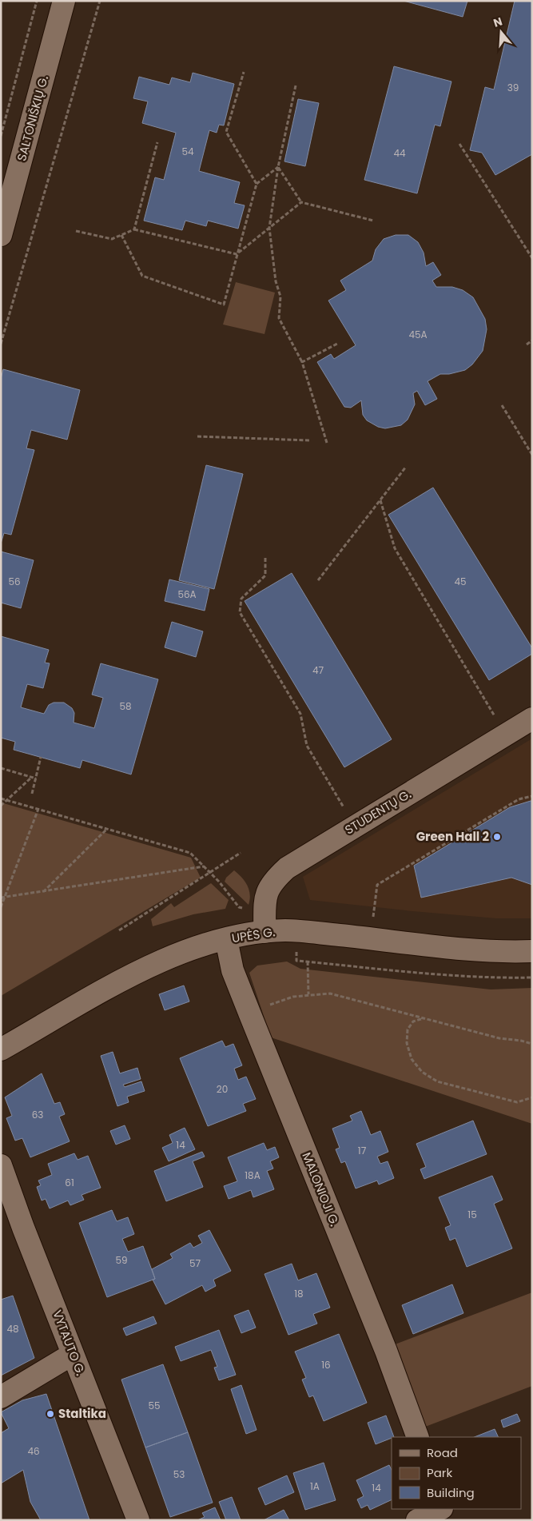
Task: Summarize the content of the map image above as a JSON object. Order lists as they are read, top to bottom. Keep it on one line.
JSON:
{"streets":{"street":["SALTONIŠKIŲ G.","STUDENTŲ G.","UPĖS G.","MALONIOJI G.","VYTAUTO G."]},"crossings":[["STUDENTŲ G.","UPĖS G."],["UPĖS G.","MALONIOJI G."]],"places":["Green Hall 2","Staltika"],"house_numbers":["39","54","44","45A","56","45","56A","47","58","20","63","14","17","18A","61","15","59","57","18","48","16","55","46","53","1A","14"],"legend":["Road","Park","Building"],"north":"top"}
